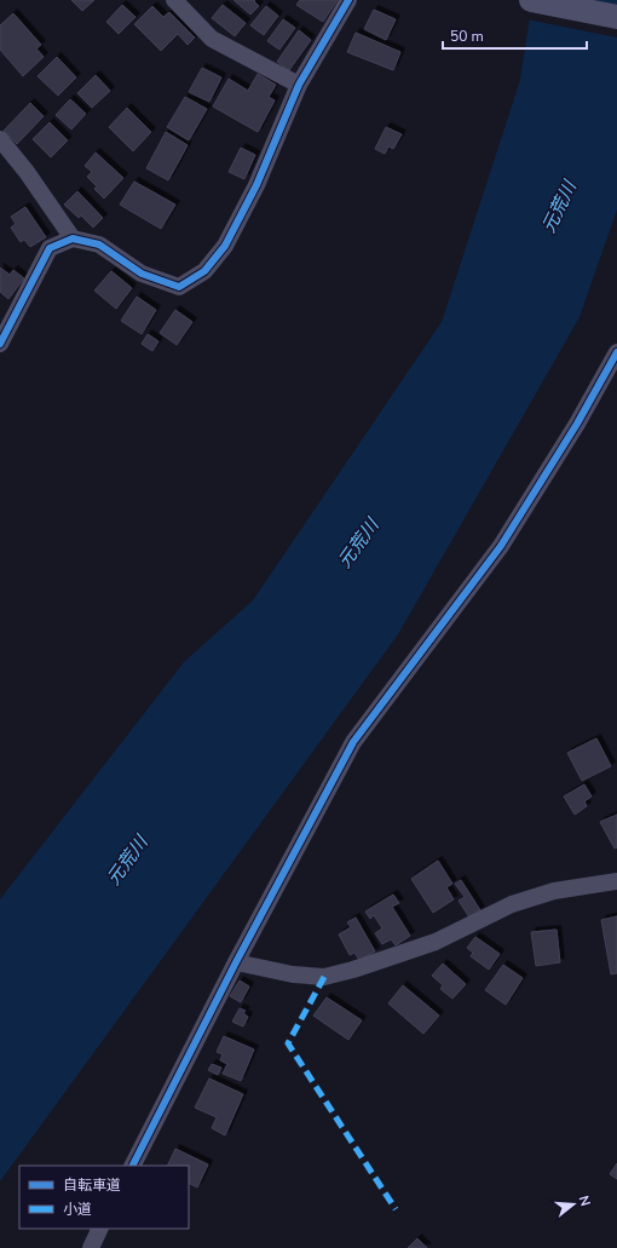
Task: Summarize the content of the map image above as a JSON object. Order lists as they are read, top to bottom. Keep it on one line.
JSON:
{"water":["元荒川"],"legend":["自転車道","小道"],"scale_bar":"50 m","north":"right"}
